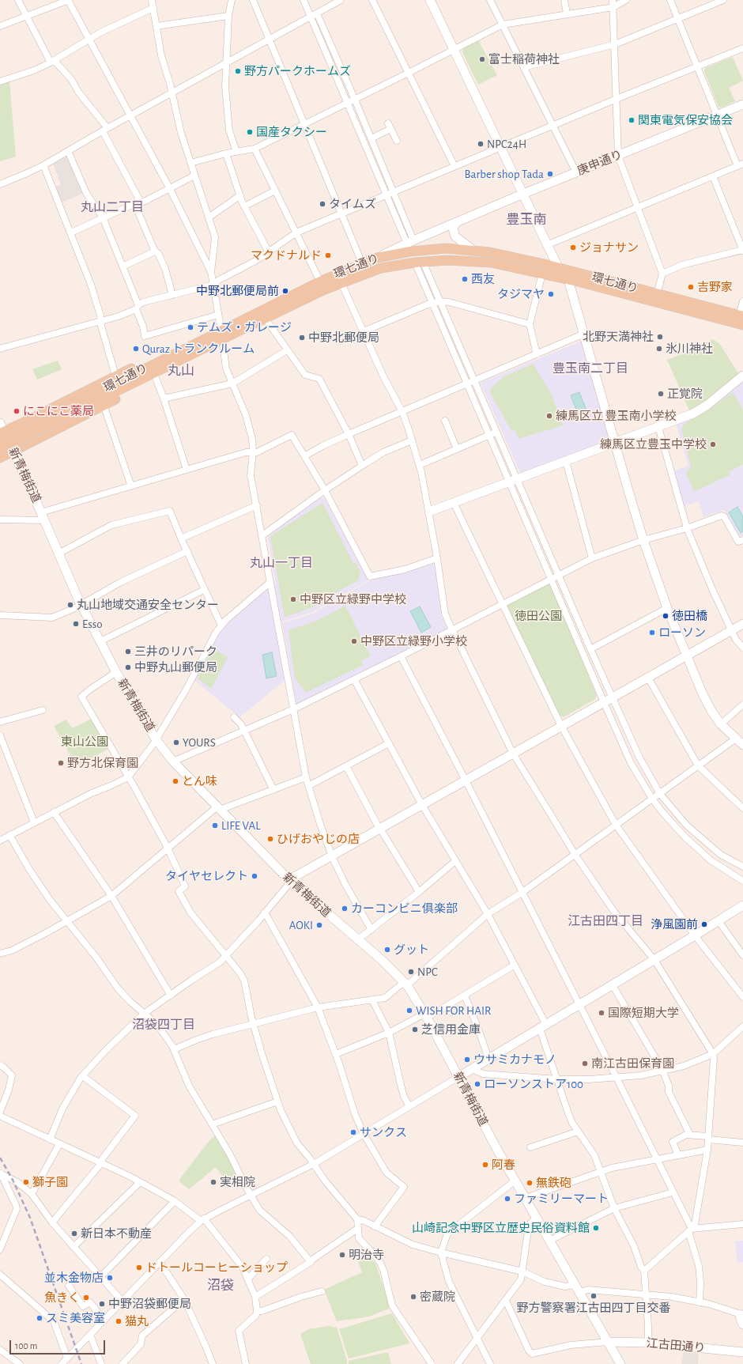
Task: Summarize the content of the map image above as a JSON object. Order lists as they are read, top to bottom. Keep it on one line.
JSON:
{"streets":{"main road":["環七通り"],"street":["庚申通り","新青梅街道","江古田通り"]},"crossings":[["庚申通り","環七通り"],["新青梅街道","江古田通り"]],"districts":["丸山二丁目","豊玉南","豊玉南二丁目","丸山","丸山一丁目","江古田四丁目","沼袋四丁目","沼袋"],"parks":["徳田公園","東山公園"],"places":["富士稲荷神社","野方パークホームズ","関東電気保安協会","国産タクシー","NPC24H","Barber shop Tada","タイムズ","ジョナサン","マクドナルド","西友","吉野家","中野北郵便局前","タジマヤ","テムズ・ガレージ","北野天満神社","中野北郵便局","Quraz トランクルーム","氷川神社","正覚院","にこにこ薬局","練馬区立 豊玉南小学校","練馬区立豊玉中学校","中野区立緑野中学校","丸山地域交通安全センター","徳田橋","Esso","ローソン","中野区立緑野小学校","三井のリパーク","中野丸山郵便局","YOURS","野方北保育園","とん味","LIFE VAL","ひげおやじの店","タイヤセレクト","カーコンビニ俱楽部","浄風園前","AOKI","グット","NPC","WISH FOR HAIR","国際短期大学","芝信用金庫","ウサミカナモノ","南江古田保育園","ローソンストア100","サンクス","阿春","獅子園","実相院","無鉄砲","ファミリーマート","山崎記念中野区立歴史民俗資料館","新日本不動産","明治寺","ドトールコーヒーショップ","並木金物店","野方警察署江古田四丁目交番","密蔵院","魚きく","中野沼袋郵便局","スミ美容室","猫丸"],"scale_bar":"100 m"}
